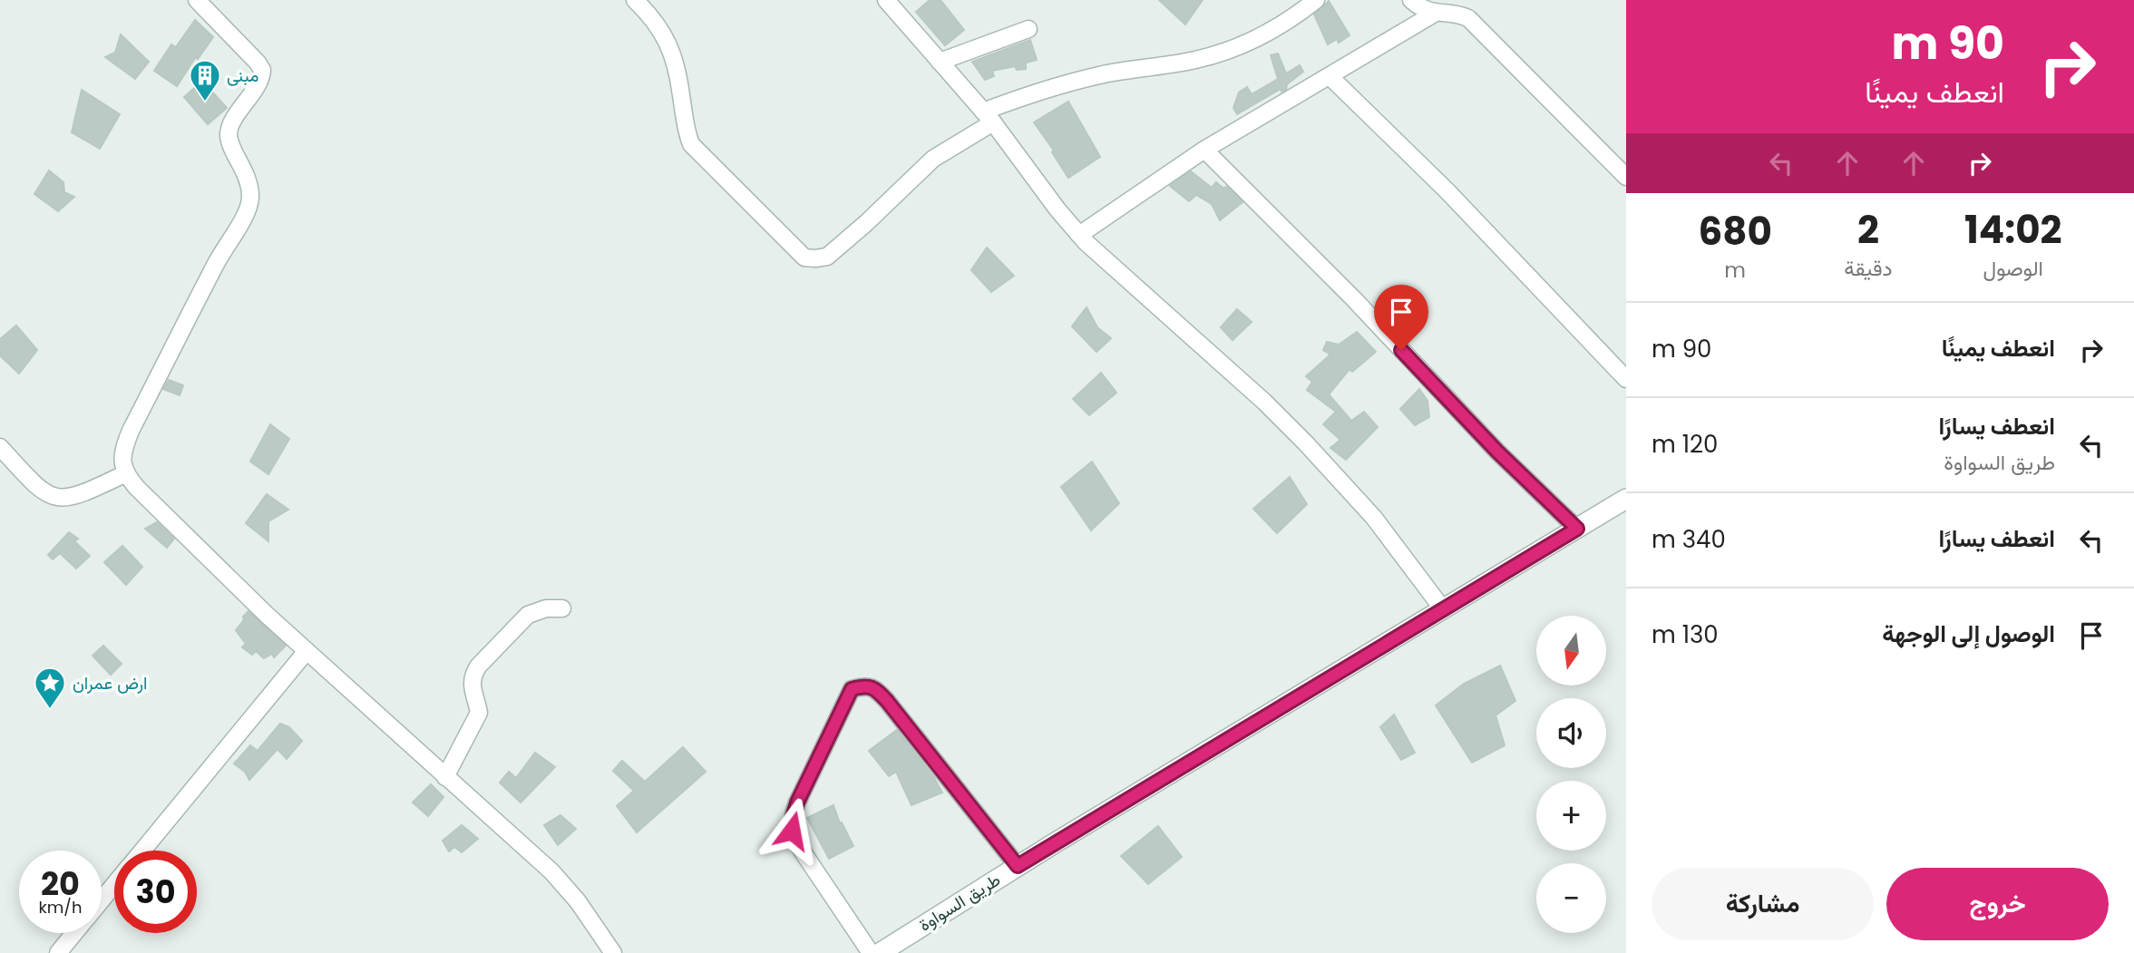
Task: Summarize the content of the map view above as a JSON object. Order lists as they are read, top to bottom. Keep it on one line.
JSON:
{"streets":{"street":["طريق السواوة"]},"places":{"building":["مبنى"],"place":["ارض عمران"]},"north":"bottom","page":{"turn":["90 m","انعطف يمينًا"],"eta":["14:02","الوصول","2","دقيقة","680","m"],"list":[{"name":"انعطف يمينًا","value":"90 m"},{"name":"انعطف يسارًا","note":"طريق السواوة","value":"120 m"},{"name":"انعطف يسارًا","value":"340 m"},{"name":"الوصول إلى الوجهة","value":"130 m"}],"map_buttons":["+","−"],"speed":"20 km/h","limit":"30","buttons":["خروج","مشاركة"]}}
